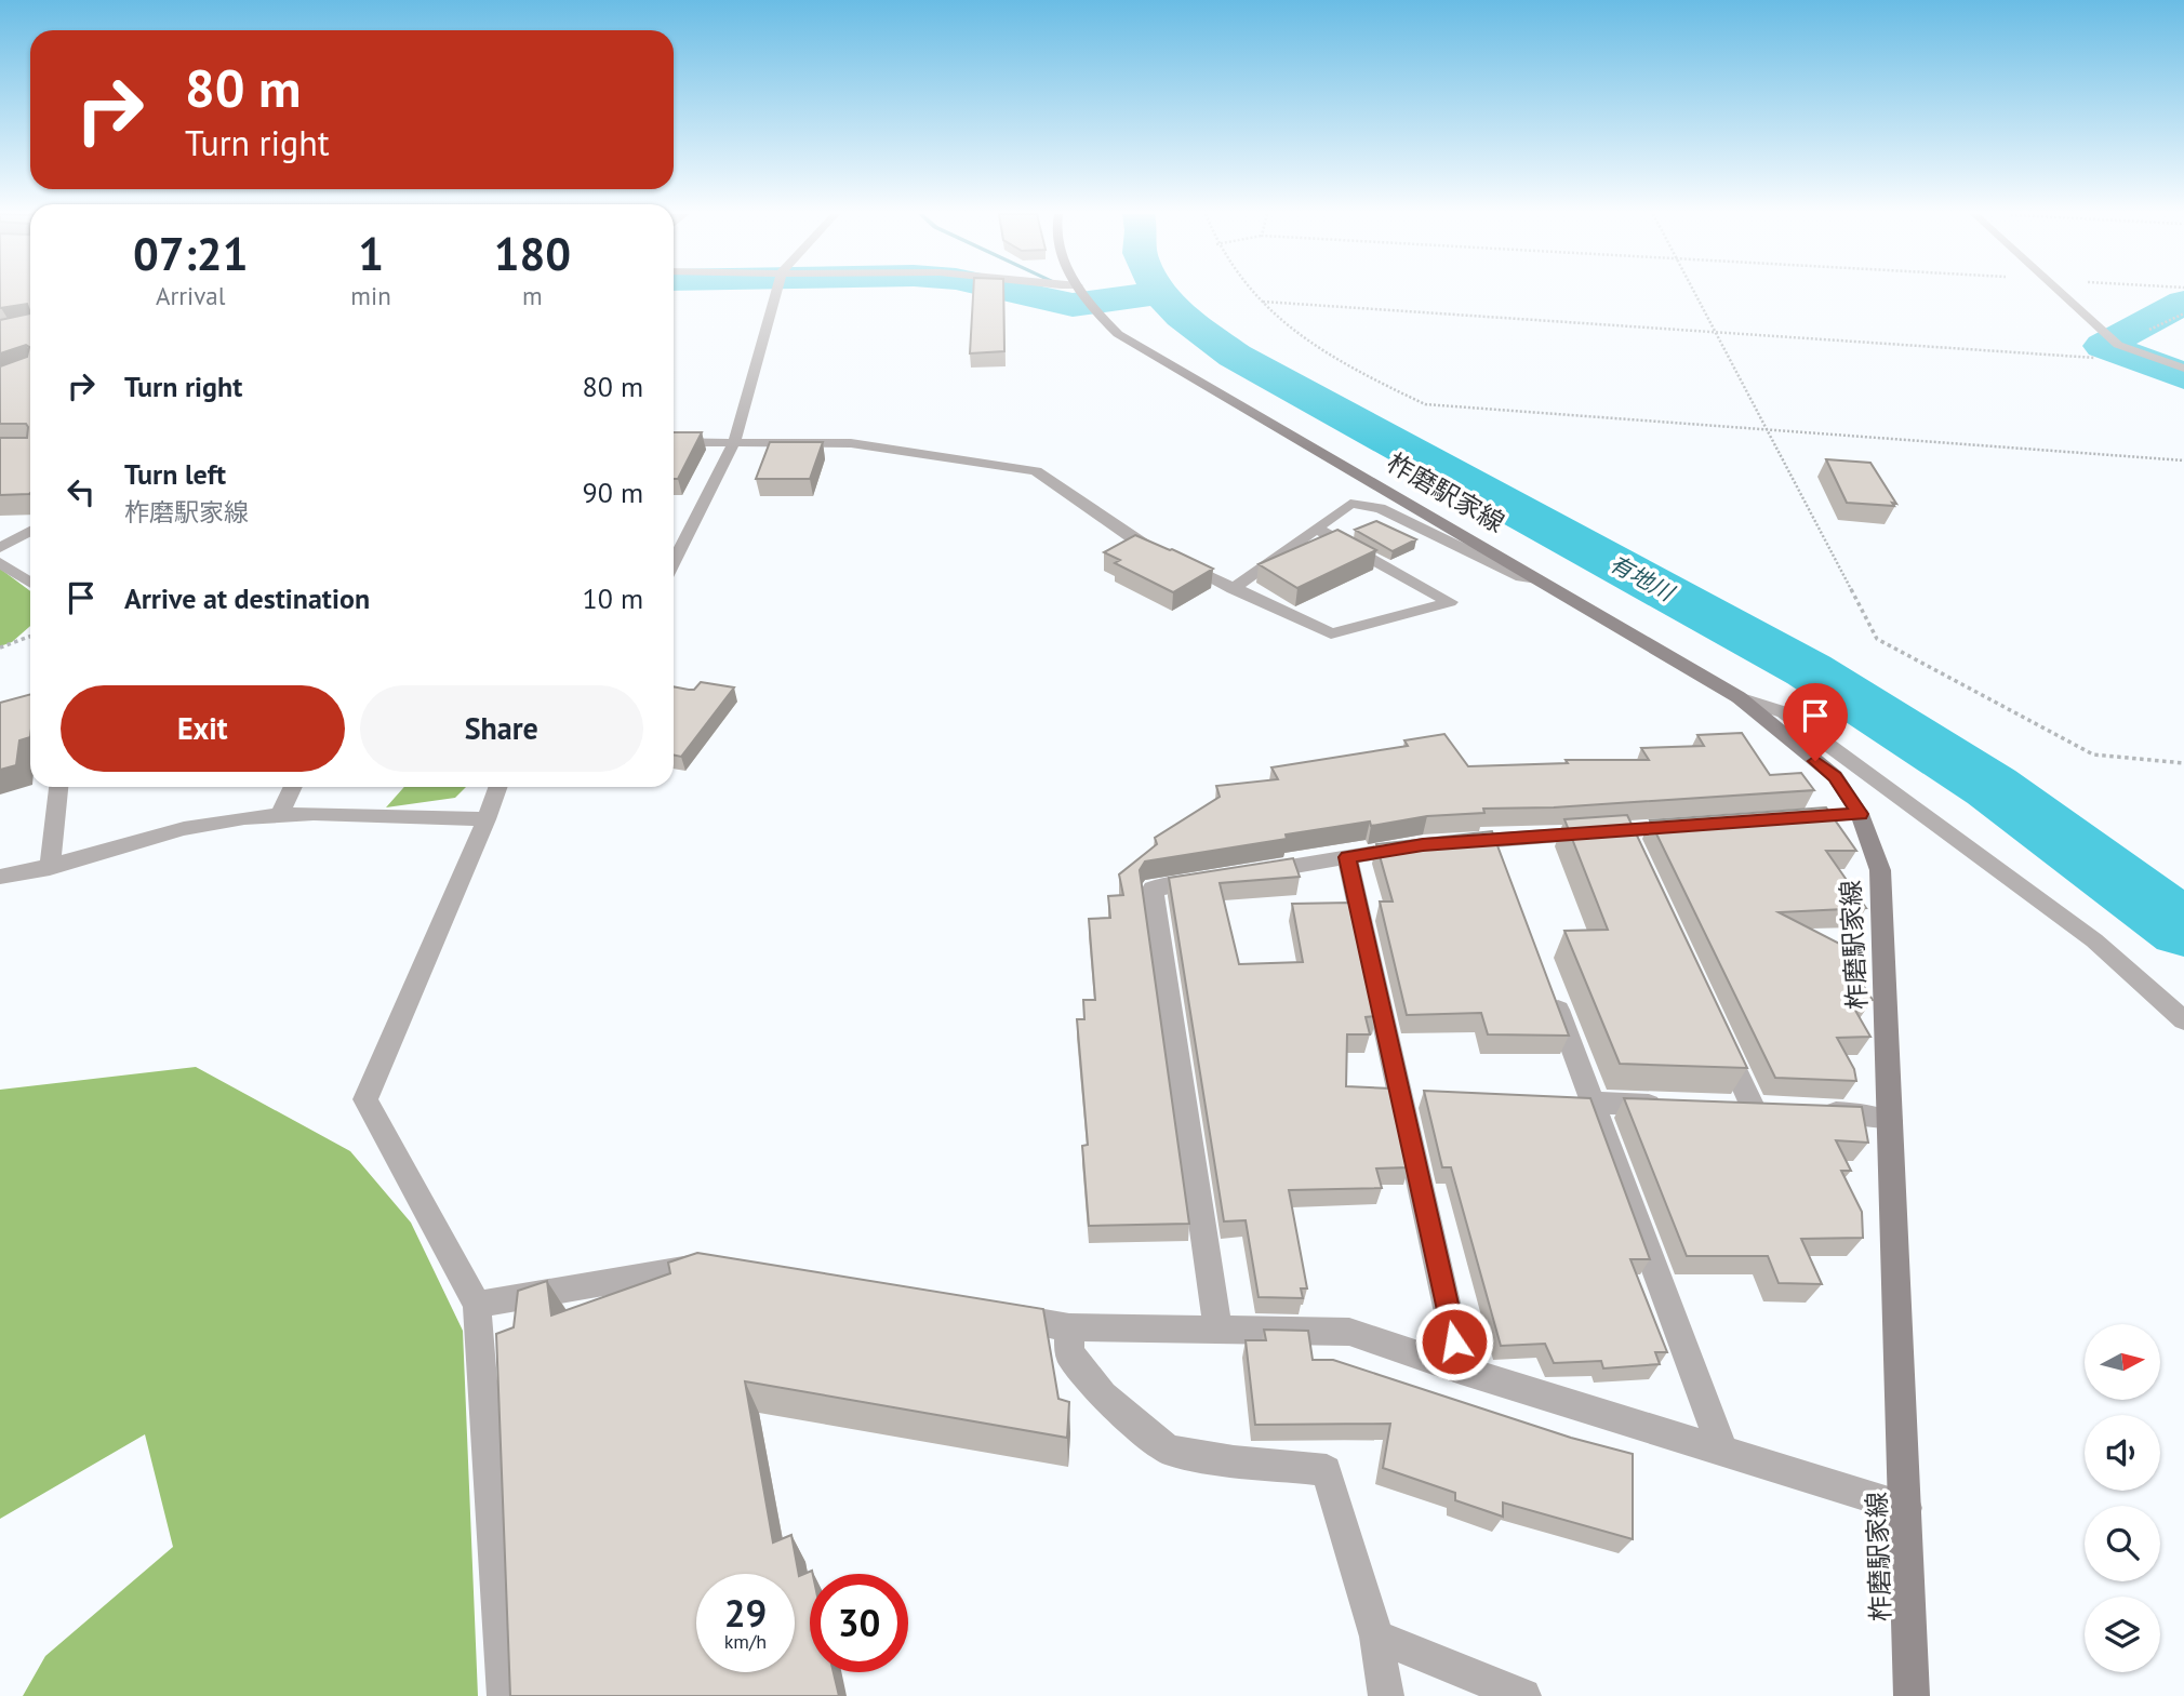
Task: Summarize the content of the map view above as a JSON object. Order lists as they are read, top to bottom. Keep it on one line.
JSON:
{"streets":{"main road":["柞磨駅家線"]},"water":["有地川"],"north":"right","page":{"turn":["80 m","Turn right"],"eta":["07:21","Arrival","1","min","180","m"],"list":[{"name":"Turn right","value":"80 m"},{"name":"Turn left","note":"柞磨駅家線","value":"90 m"},{"name":"Arrive at destination","value":"10 m"}],"buttons":["Exit","Share"],"speed":"29 km/h","limit":"30"}}
